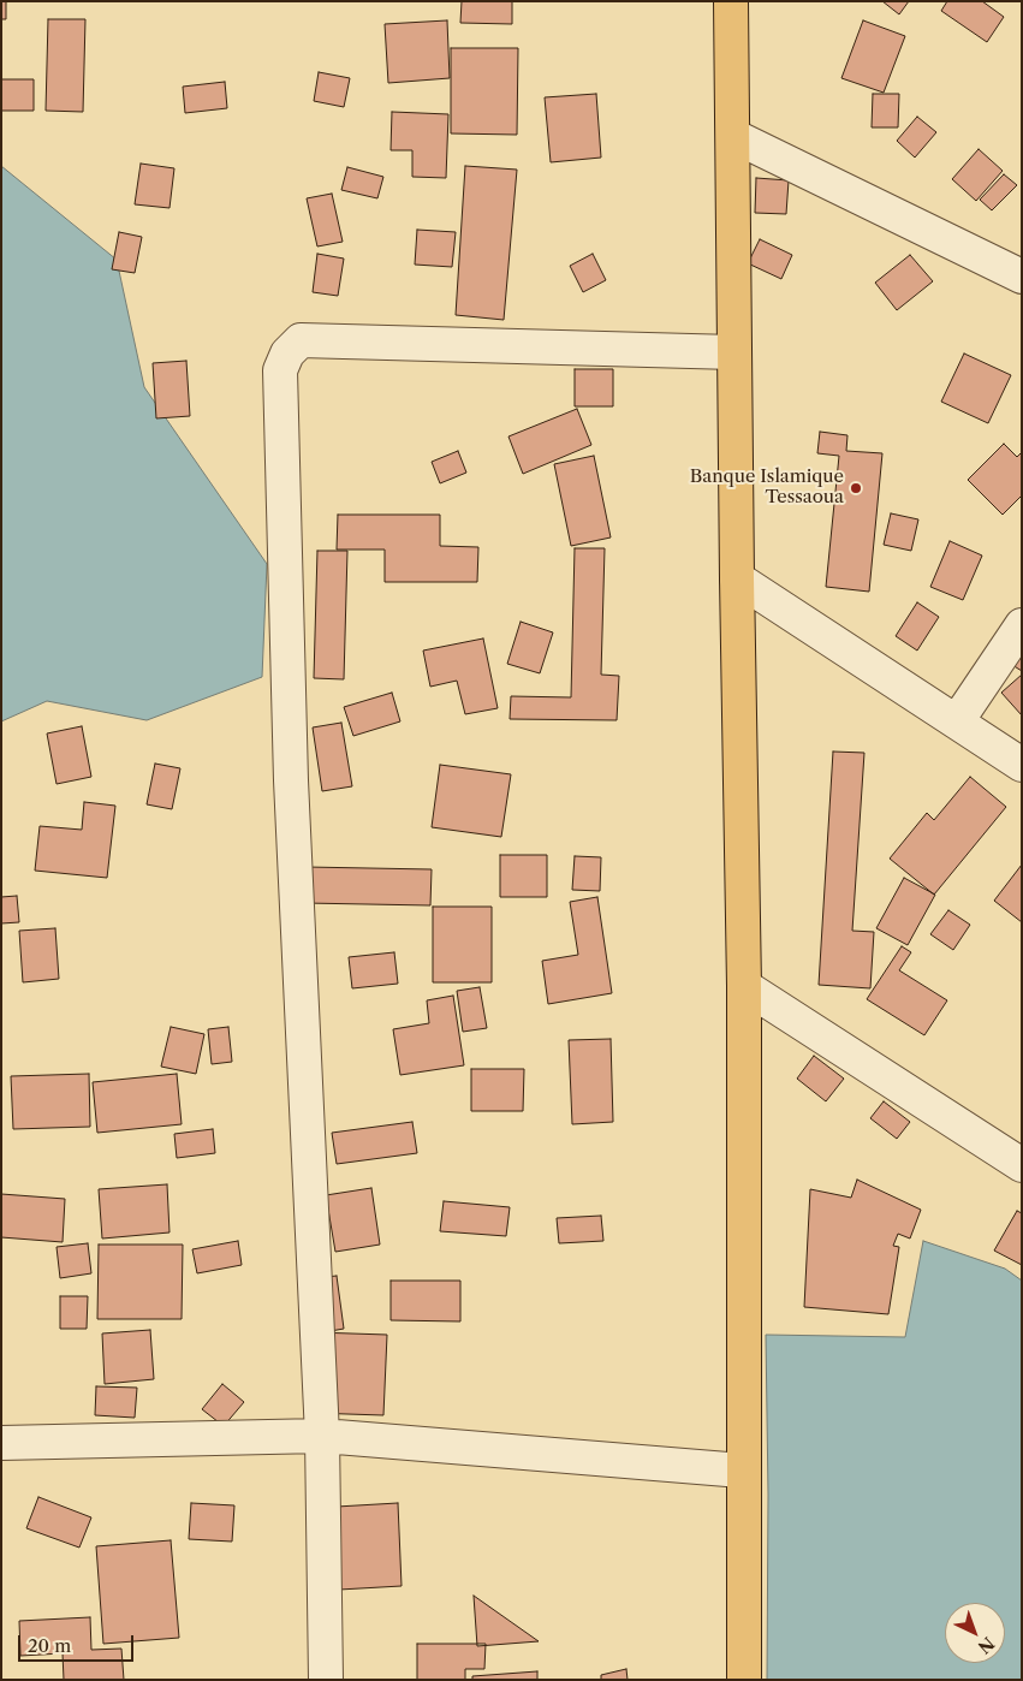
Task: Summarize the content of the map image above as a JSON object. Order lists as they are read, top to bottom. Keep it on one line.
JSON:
{"places":["Banque Islamique Tessaoua"],"scale_bar":"20 m","north":"bottom right"}
